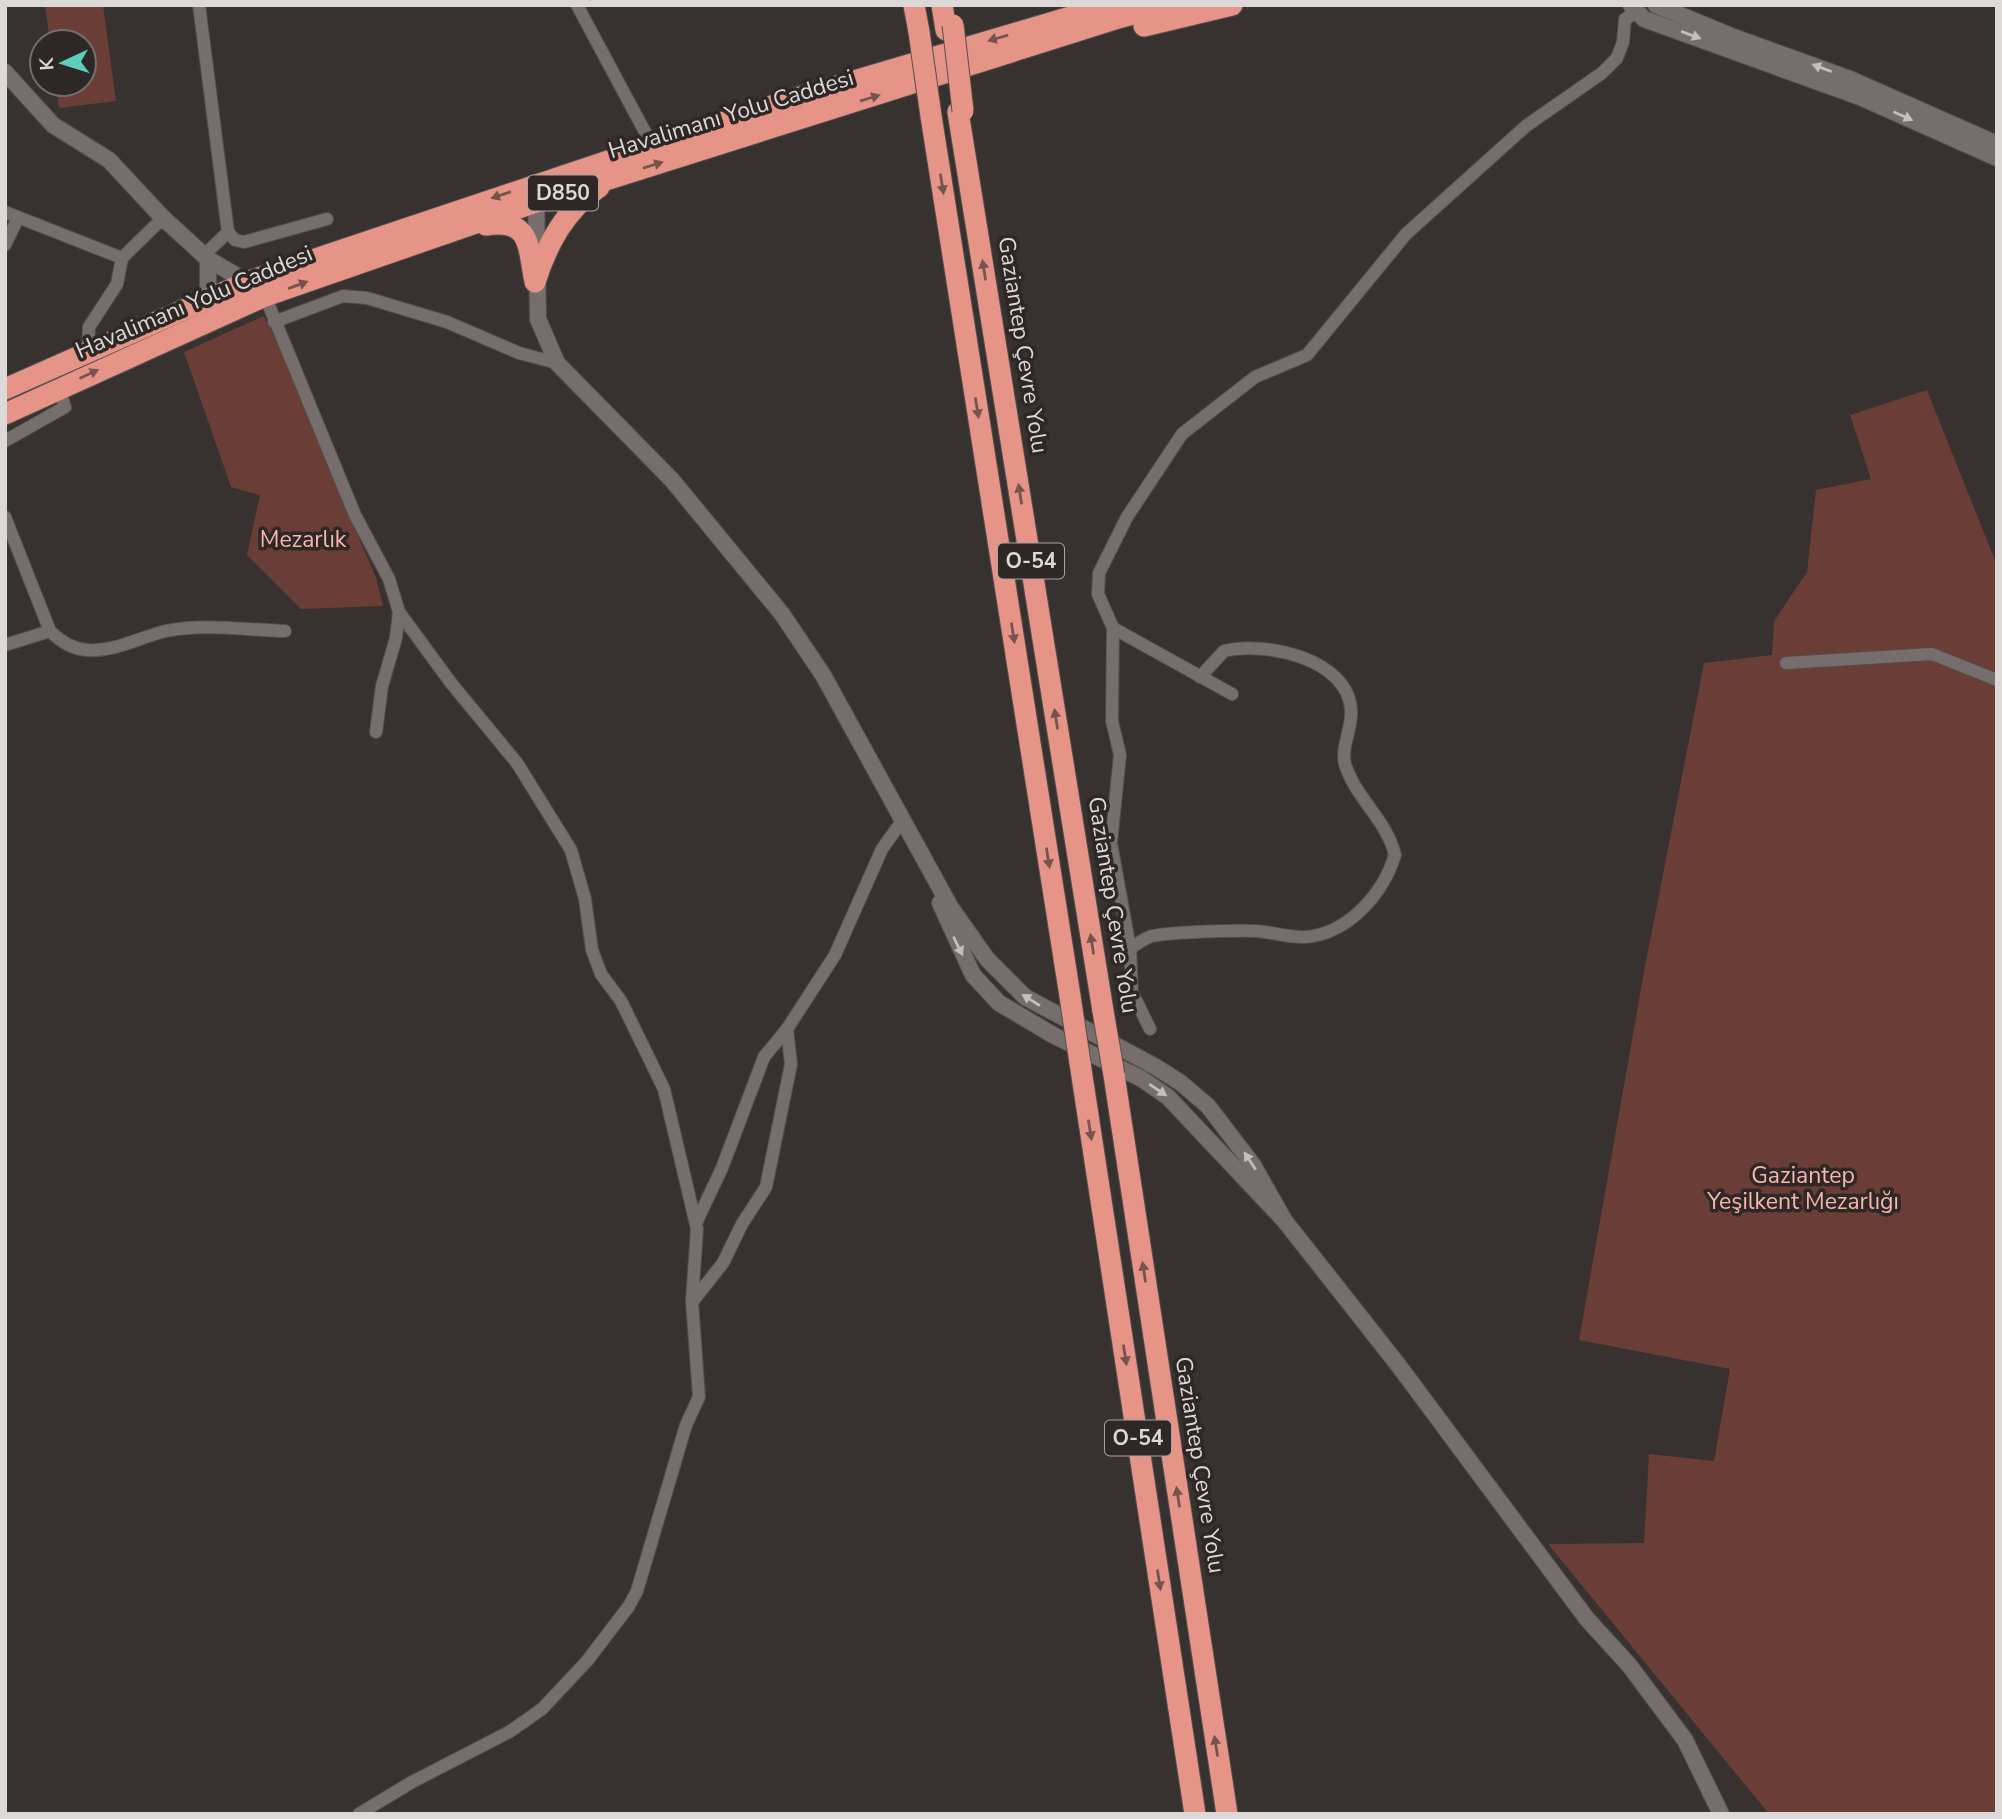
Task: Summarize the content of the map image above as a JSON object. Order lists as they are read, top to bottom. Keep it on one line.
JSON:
{"streets":{"highway":["Havalimanı Yolu Caddesi","D850","Gaziantep Çevre Yolu","O-54"]},"parks":["Mezarlık","Gaziantep Yeşilkent Mezarlığı"],"north":"left"}
